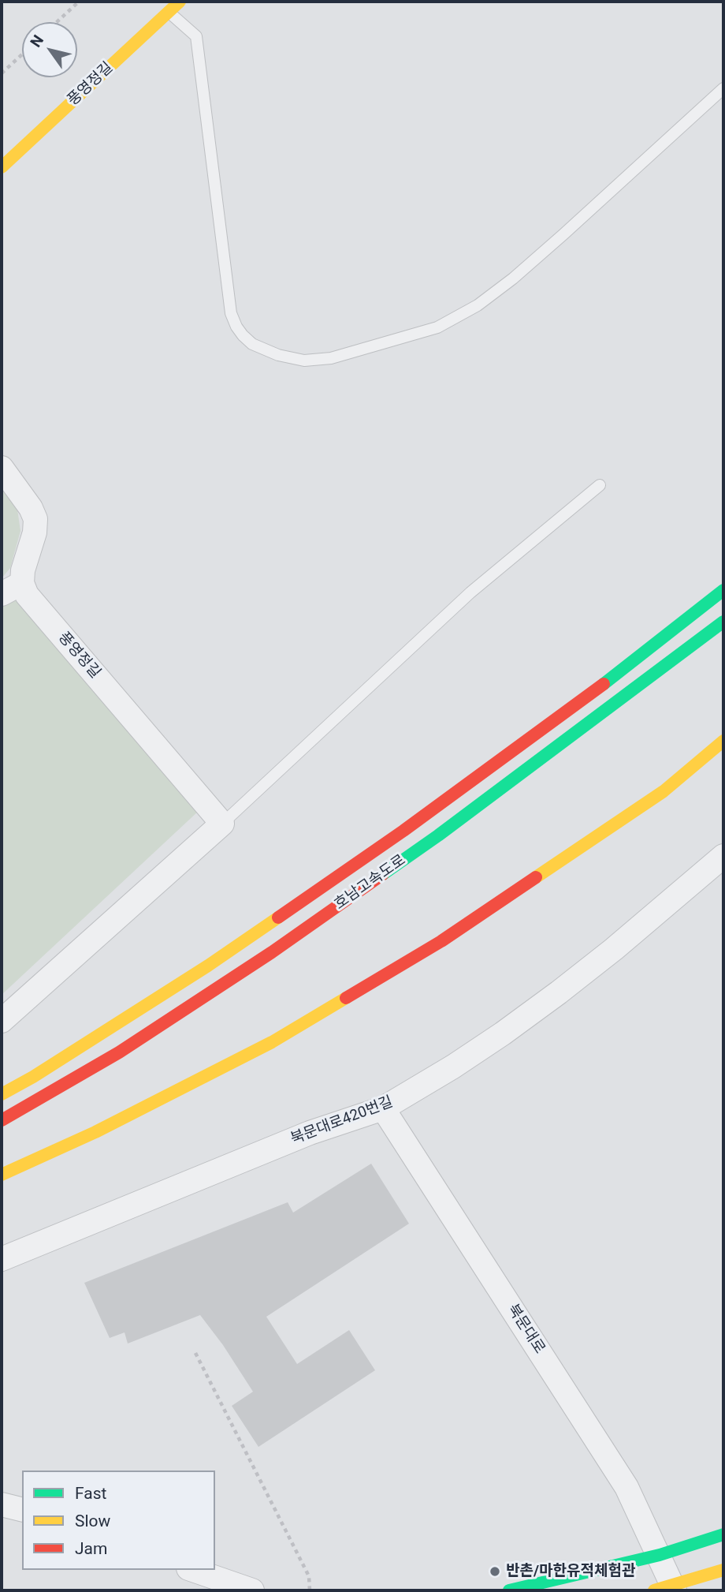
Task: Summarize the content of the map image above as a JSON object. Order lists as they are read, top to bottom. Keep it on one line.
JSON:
{"streets":{"main road":["풍영정길","호남고속도로","북문대로"],"street":["북문대로420번길"]},"crossings":[["북문대로420번길","북문대로"]],"places":["반촌/마한유적체험관"],"legend":["Fast","Slow","Jam"],"north":"top left"}
